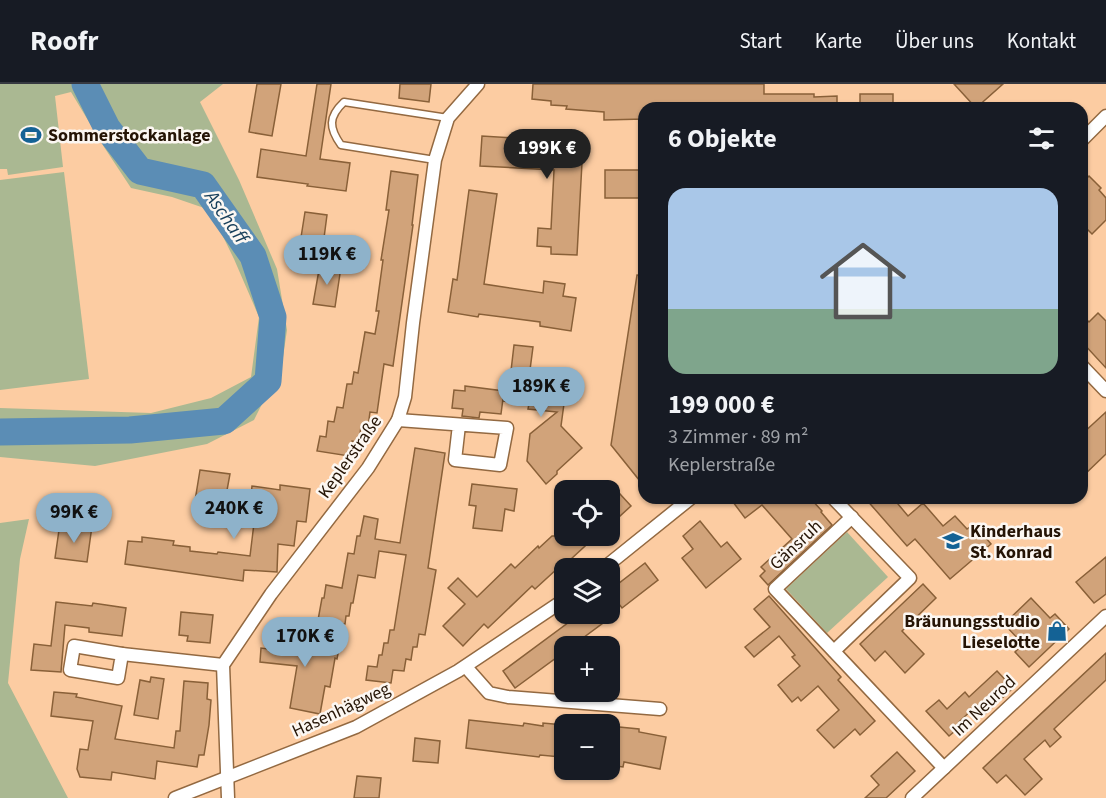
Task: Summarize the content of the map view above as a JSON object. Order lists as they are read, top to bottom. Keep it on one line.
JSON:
{"streets":{"street":["Keplerstraße","Gänsruh","Im Neurod","Hasenhägweg"]},"crossings":[["Gänsruh","Im Neurod"]],"water":["Aschaff"],"places":{"sports":["Sommerstockanlage"],"school or university":["Kinderhaus St. Konrad"],"shop":["Bräunungsstudio Lieselotte"]},"page":{"header":"Roofr","nav":["Start","Karte","Über uns","Kontakt"],"heading":"6 Objekte","price":["199K €","119K €","189K €","240K €","99K €","170K €"],"list":[{"name":"199 000 €","note":"3 Zimmer · 89 m² · Keplerstraße"}],"map_buttons":["+","−"]}}
